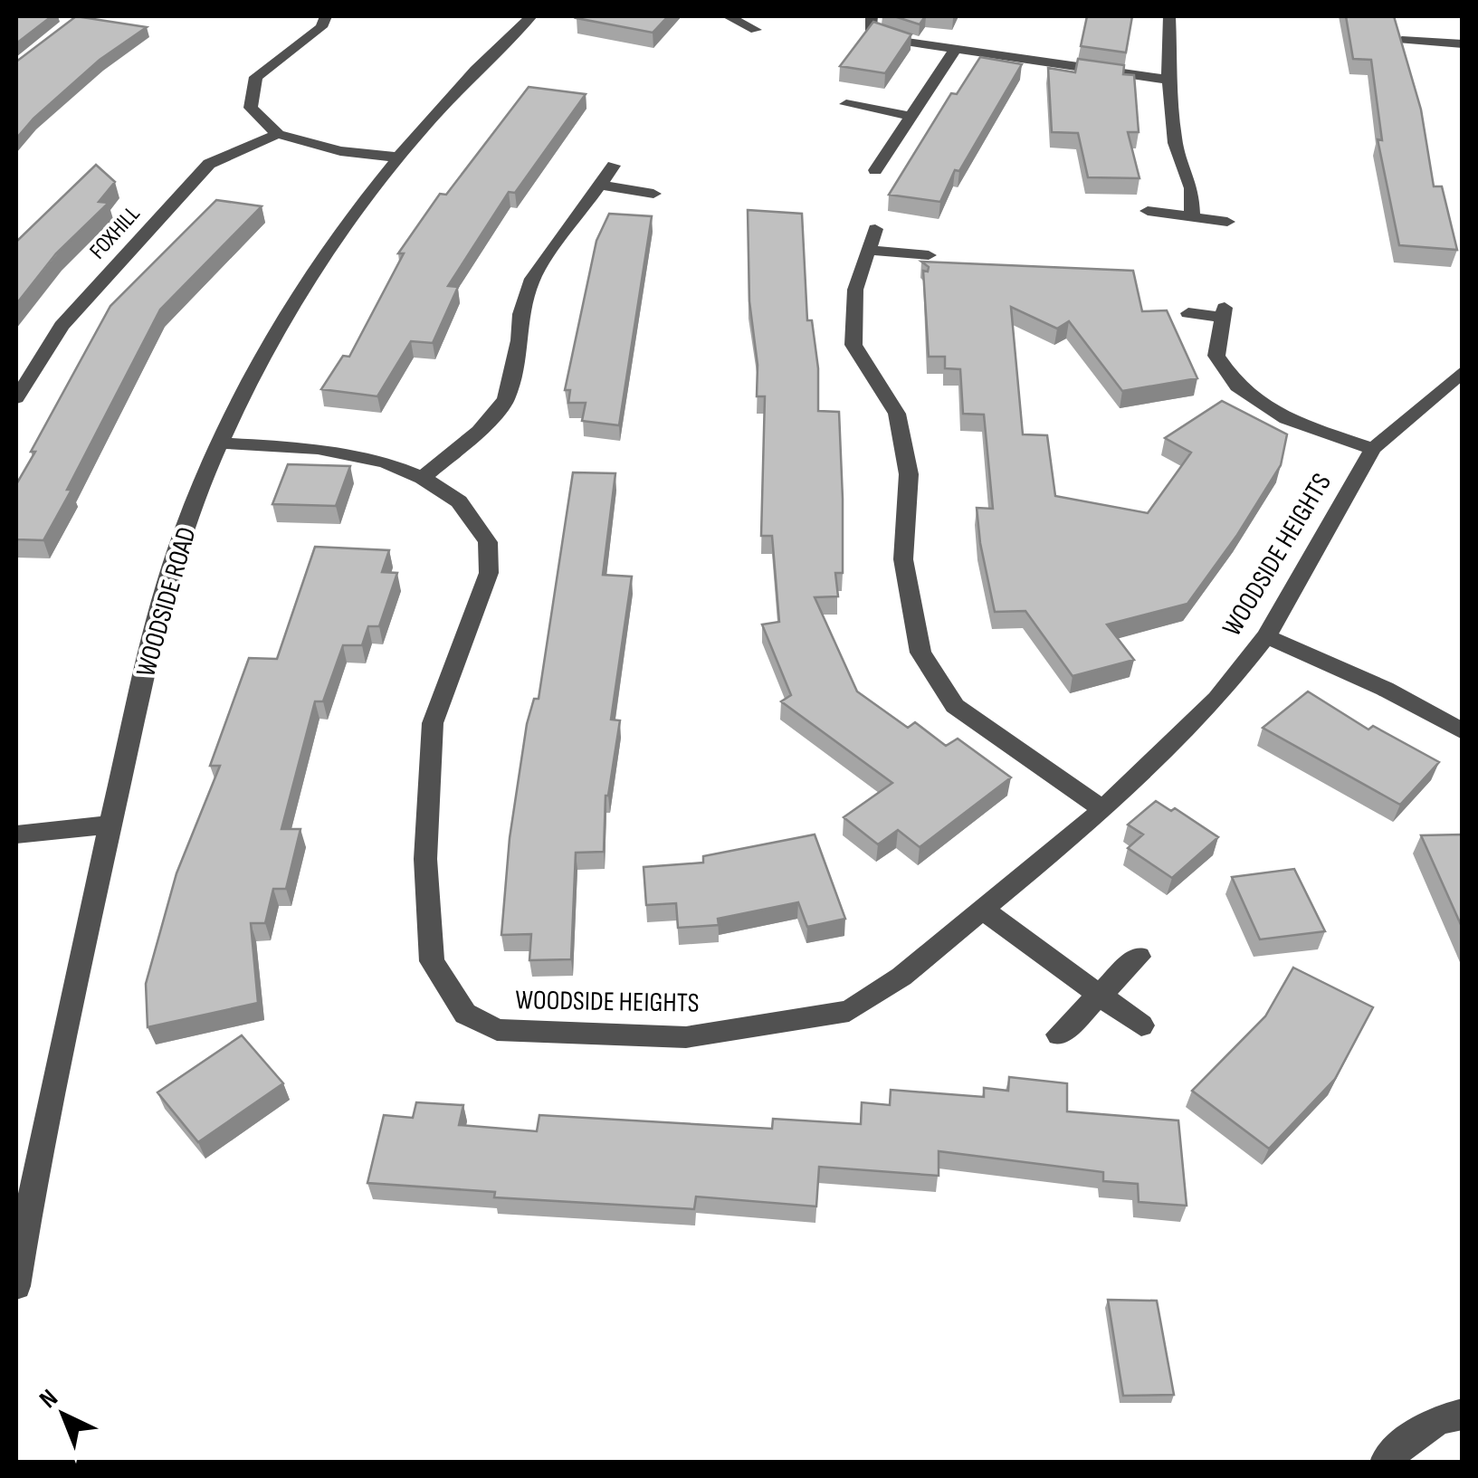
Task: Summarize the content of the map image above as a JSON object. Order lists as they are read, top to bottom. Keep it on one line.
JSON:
{"streets":{"street":["FOXHILL","WOODSIDE HEIGHTS","WOODSIDE ROAD"]},"crossings":[["WOODSIDE HEIGHTS","WOODSIDE ROAD"]],"north":"top left"}
